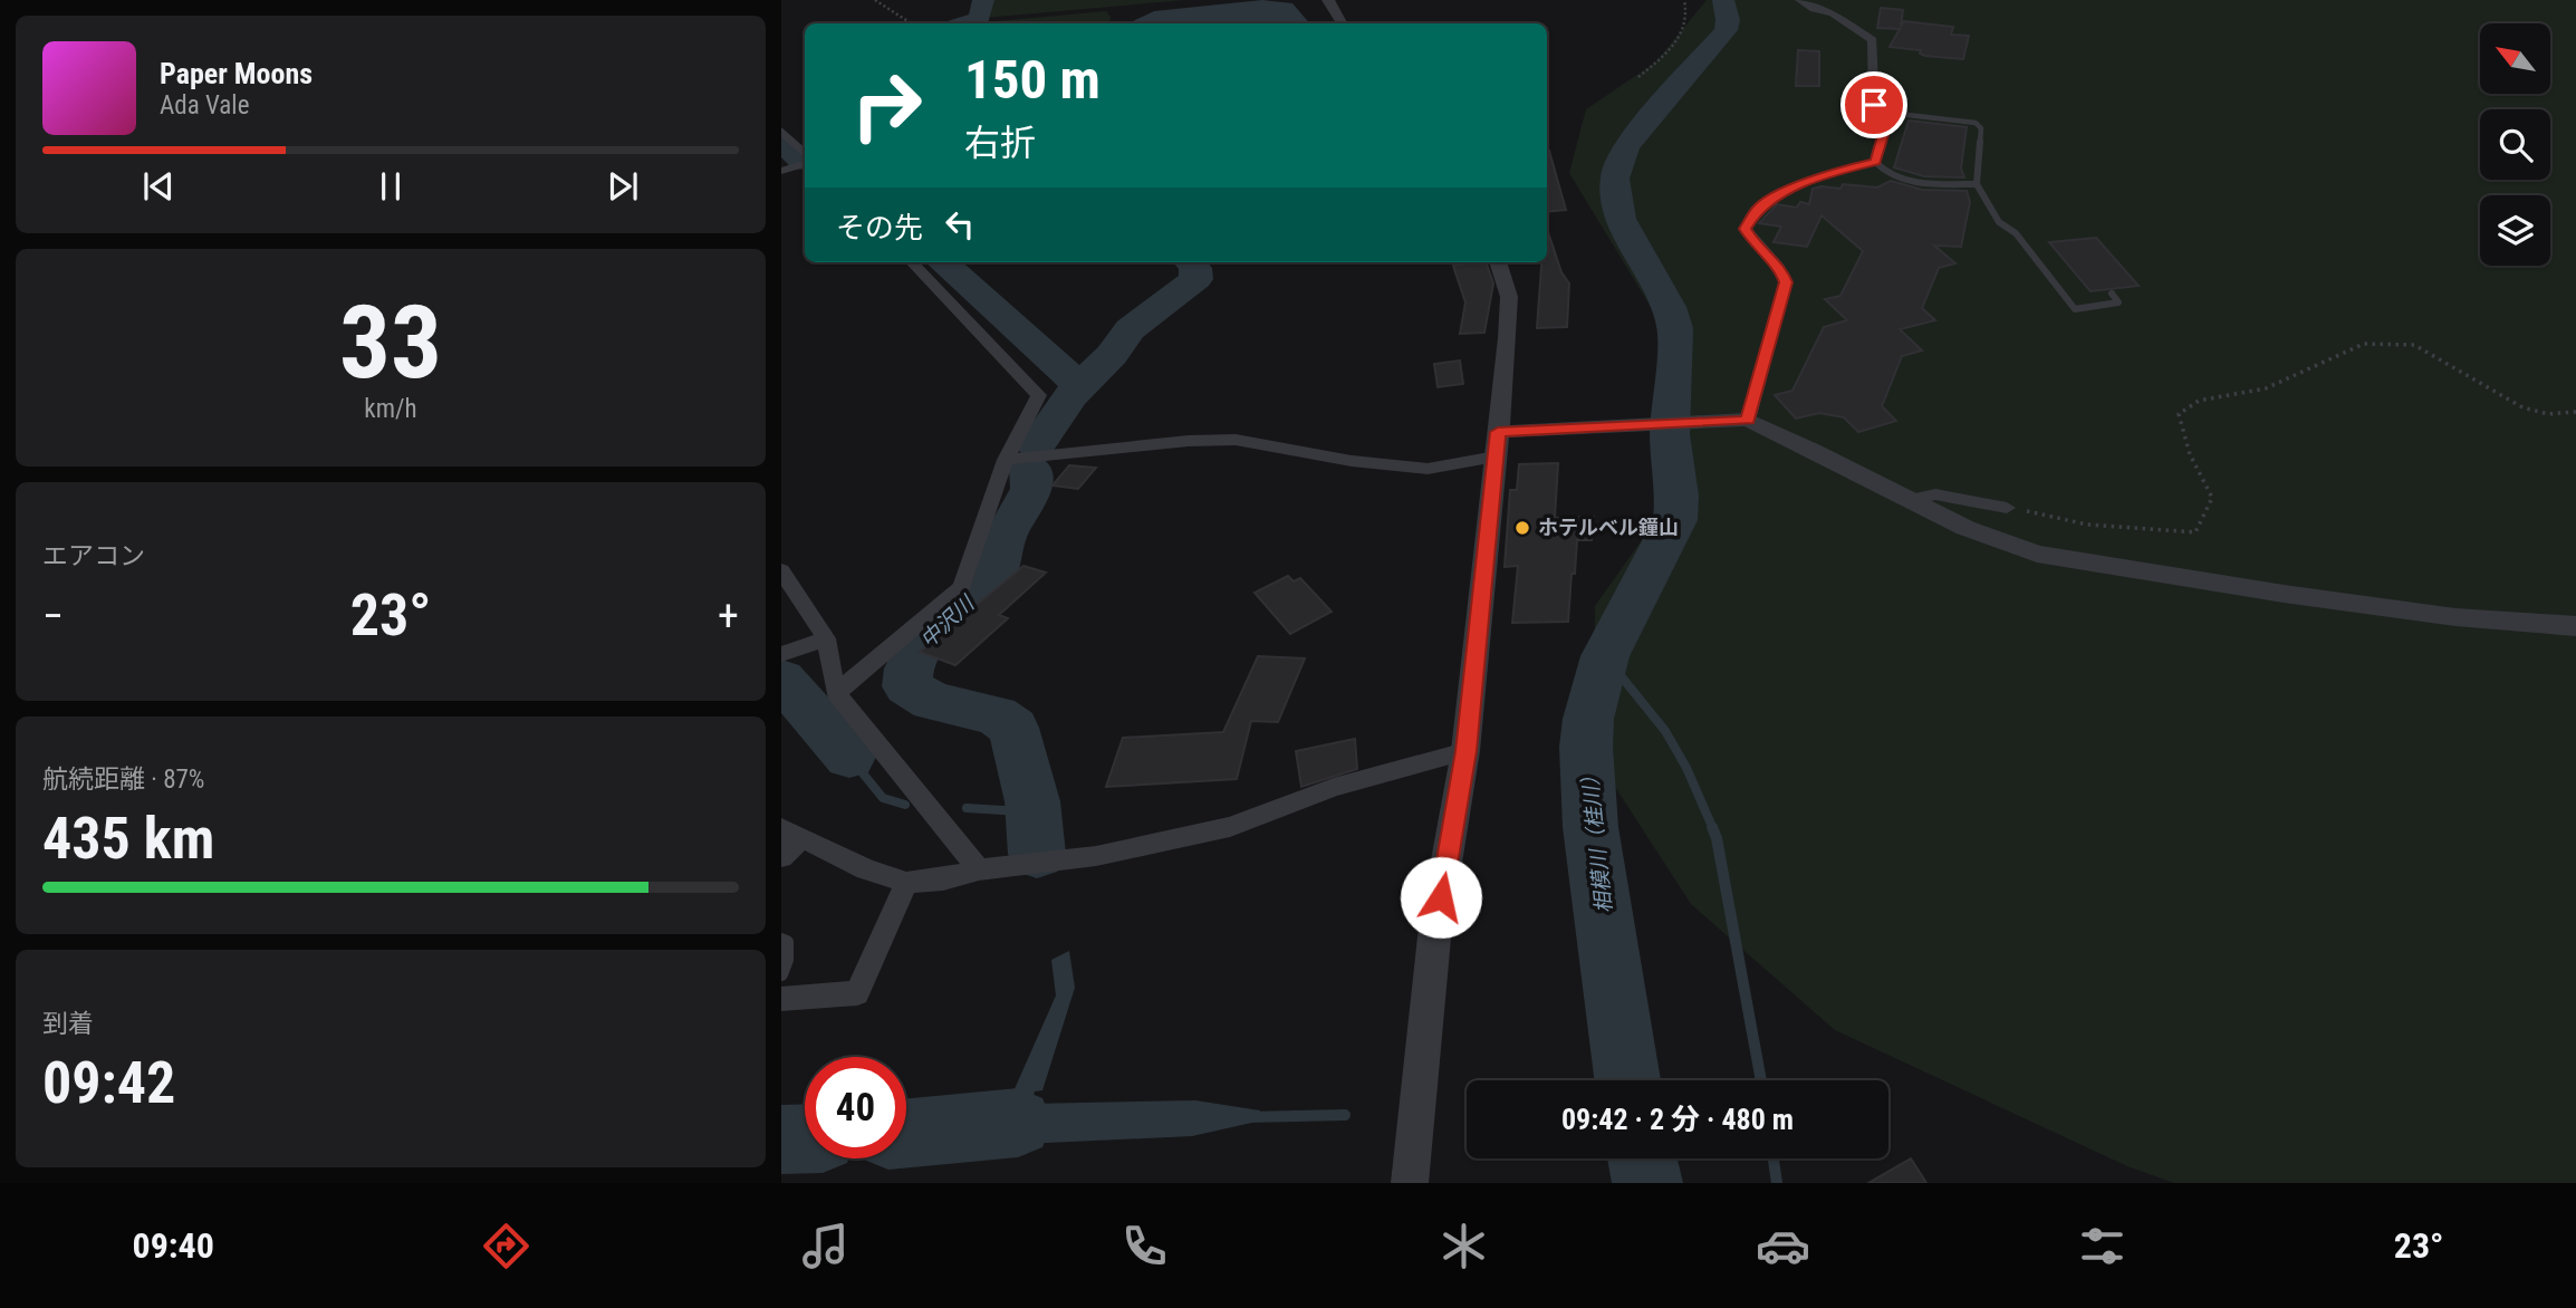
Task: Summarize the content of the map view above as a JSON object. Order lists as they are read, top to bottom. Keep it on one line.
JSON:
{"water":["中沢川","相模川（桂川）"],"places":["ホテルベル鐘山"],"north":"top left","page":{"turn":["150 m","右折"],"song":["Paper Moons","Ada Vale"],"then":"その先","tile":[["33","km/h"],"エアコン",["航続距離 · 87%","435 km"],["到着","09:42"]],"heat":["−","23°","+"],"limit":"40","trip":"09:42 · 2 分 · 480 m","tabs":["09:40","23°"]}}
